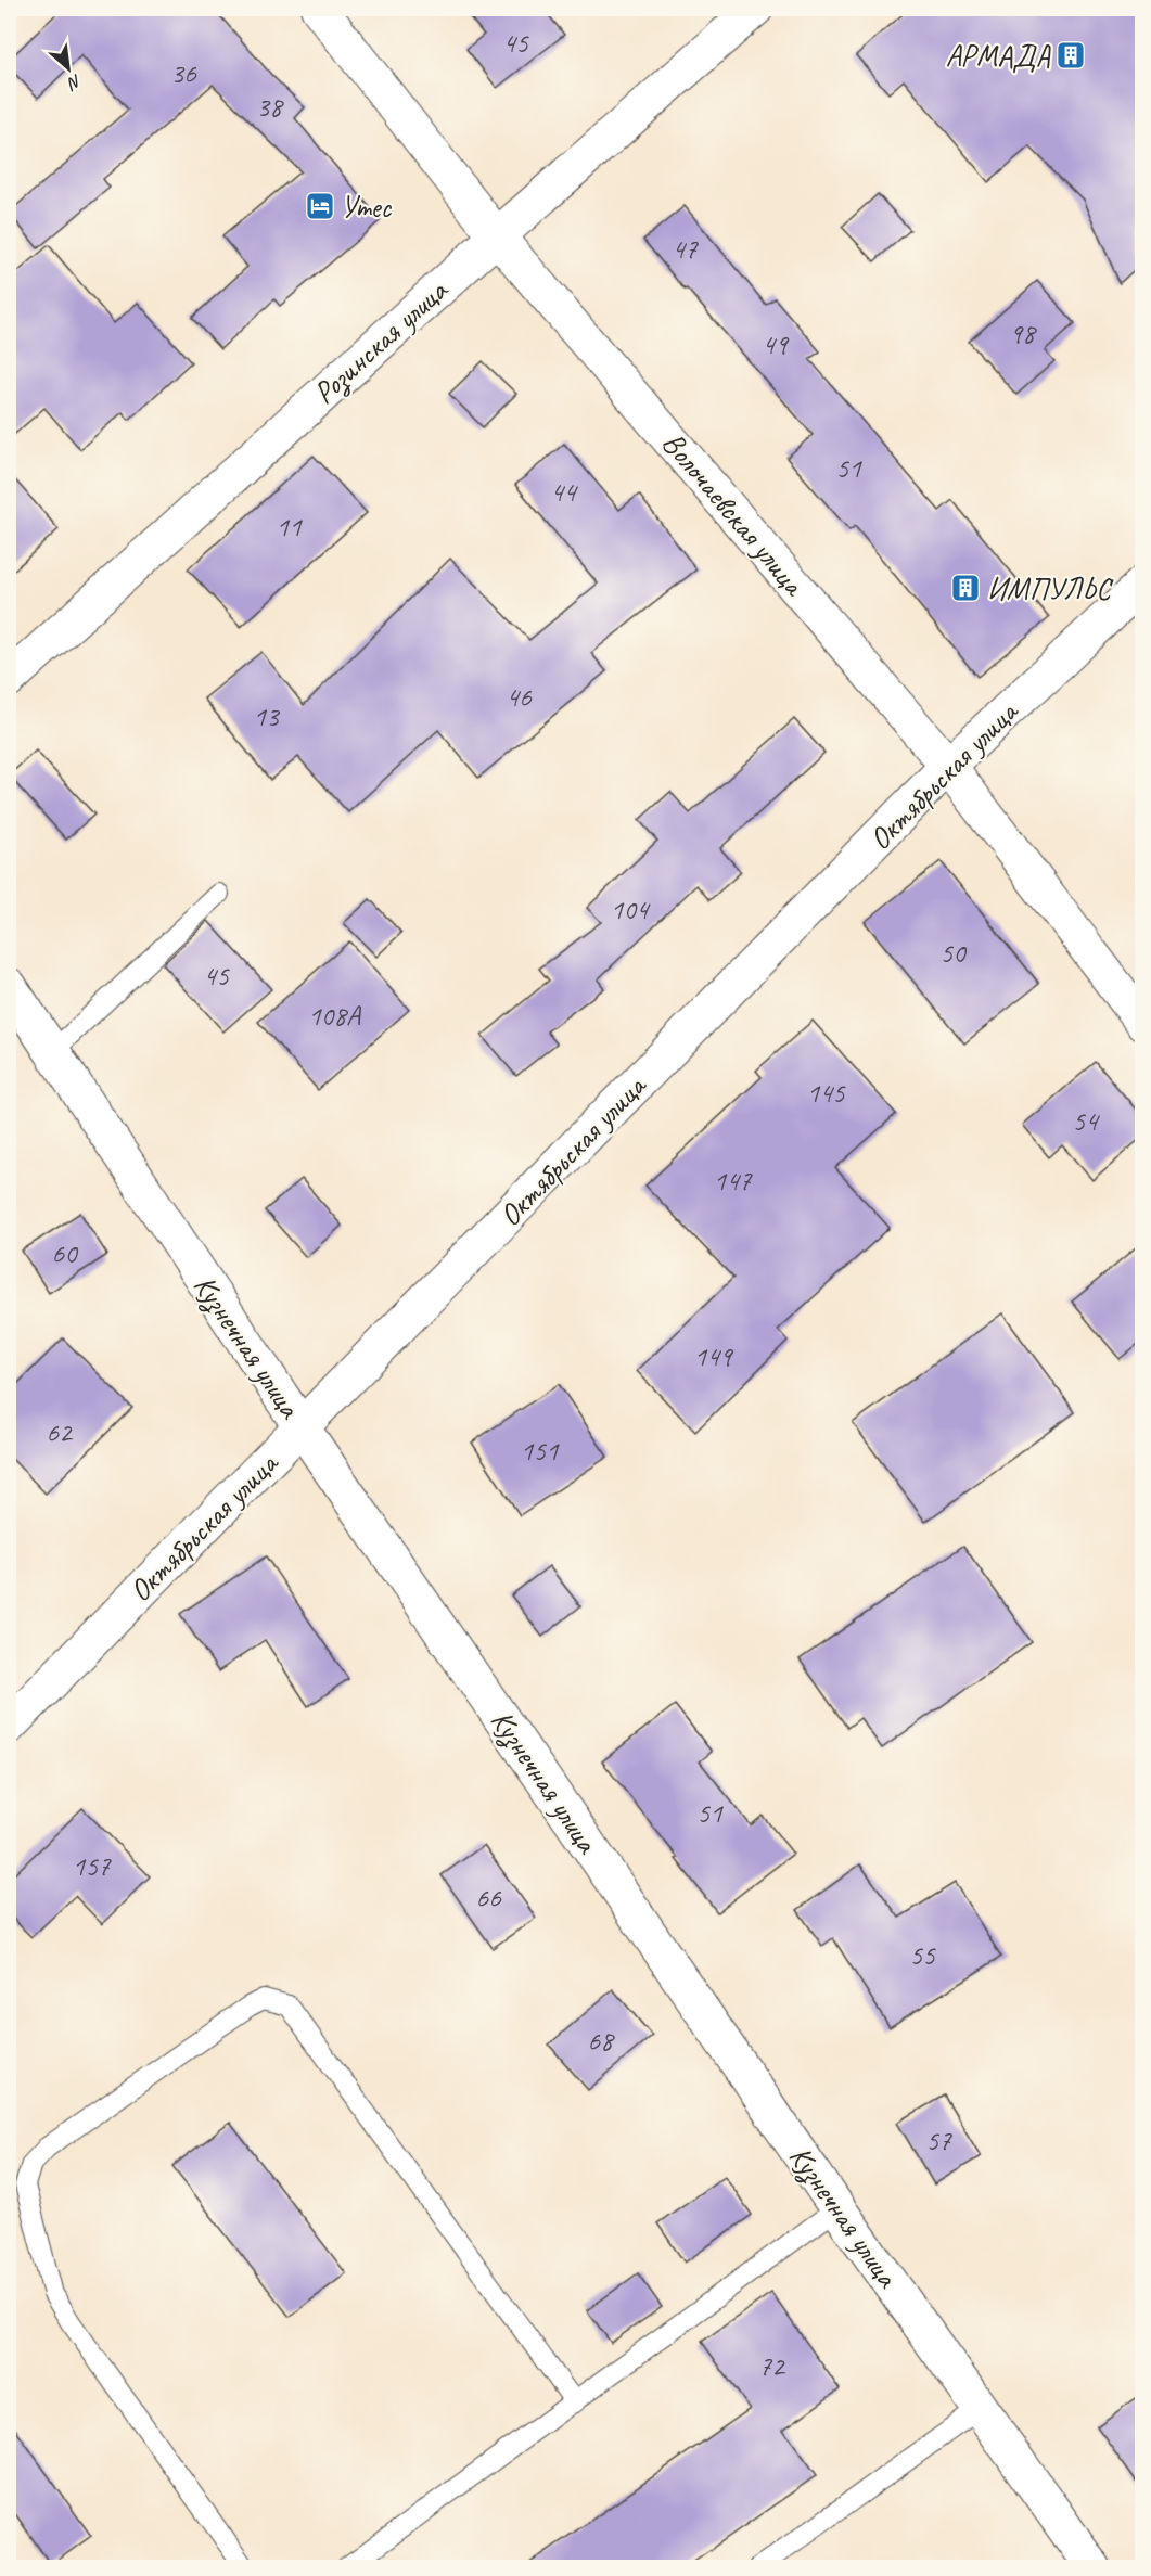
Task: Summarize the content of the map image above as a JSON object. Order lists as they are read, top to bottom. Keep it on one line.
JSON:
{"streets":{"street":["Розинская улица","Волочаевская улица","Октябрьская улица","Кузнечная улица"]},"crossings":[["Розинская улица","Волочаевская улица"],["Волочаевская улица","Октябрьская улица"],["Октябрьская улица","Кузнечная улица"]],"places":{"building":["АРМАДА","ИМПУЛЬС"],"hotel":["Утес"]},"house_numbers":["45","36","38","47","98","49","51","44","11","46","13","104","50","45","108А","145","54","147","60","149","62","151","51","157","66","55","68","57","72"],"north":"bottom right"}
